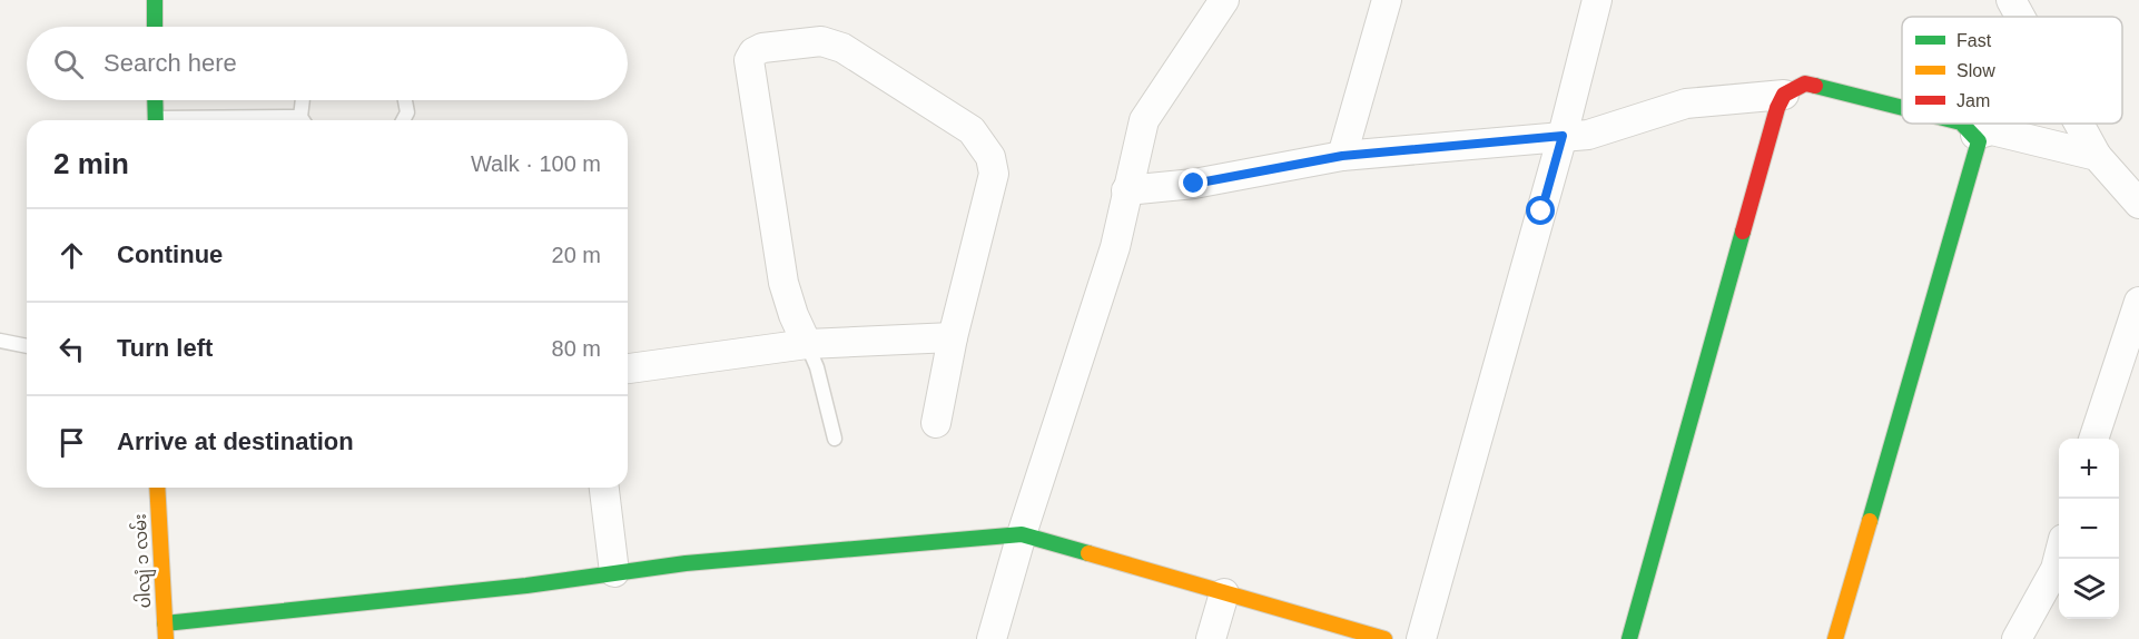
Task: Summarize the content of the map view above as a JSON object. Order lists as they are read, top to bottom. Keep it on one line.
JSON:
{"streets":{"street":["ပါလျံ ၁ လမ်း"]},"legend":["Fast","Slow","Jam"],"page":{"search":"Search here","heading":["2 min","Walk · 100 m"],"list":[["Continue","20 m"],["Turn left","80 m"],"Arrive at destination"],"map_buttons":["+","−"]}}
